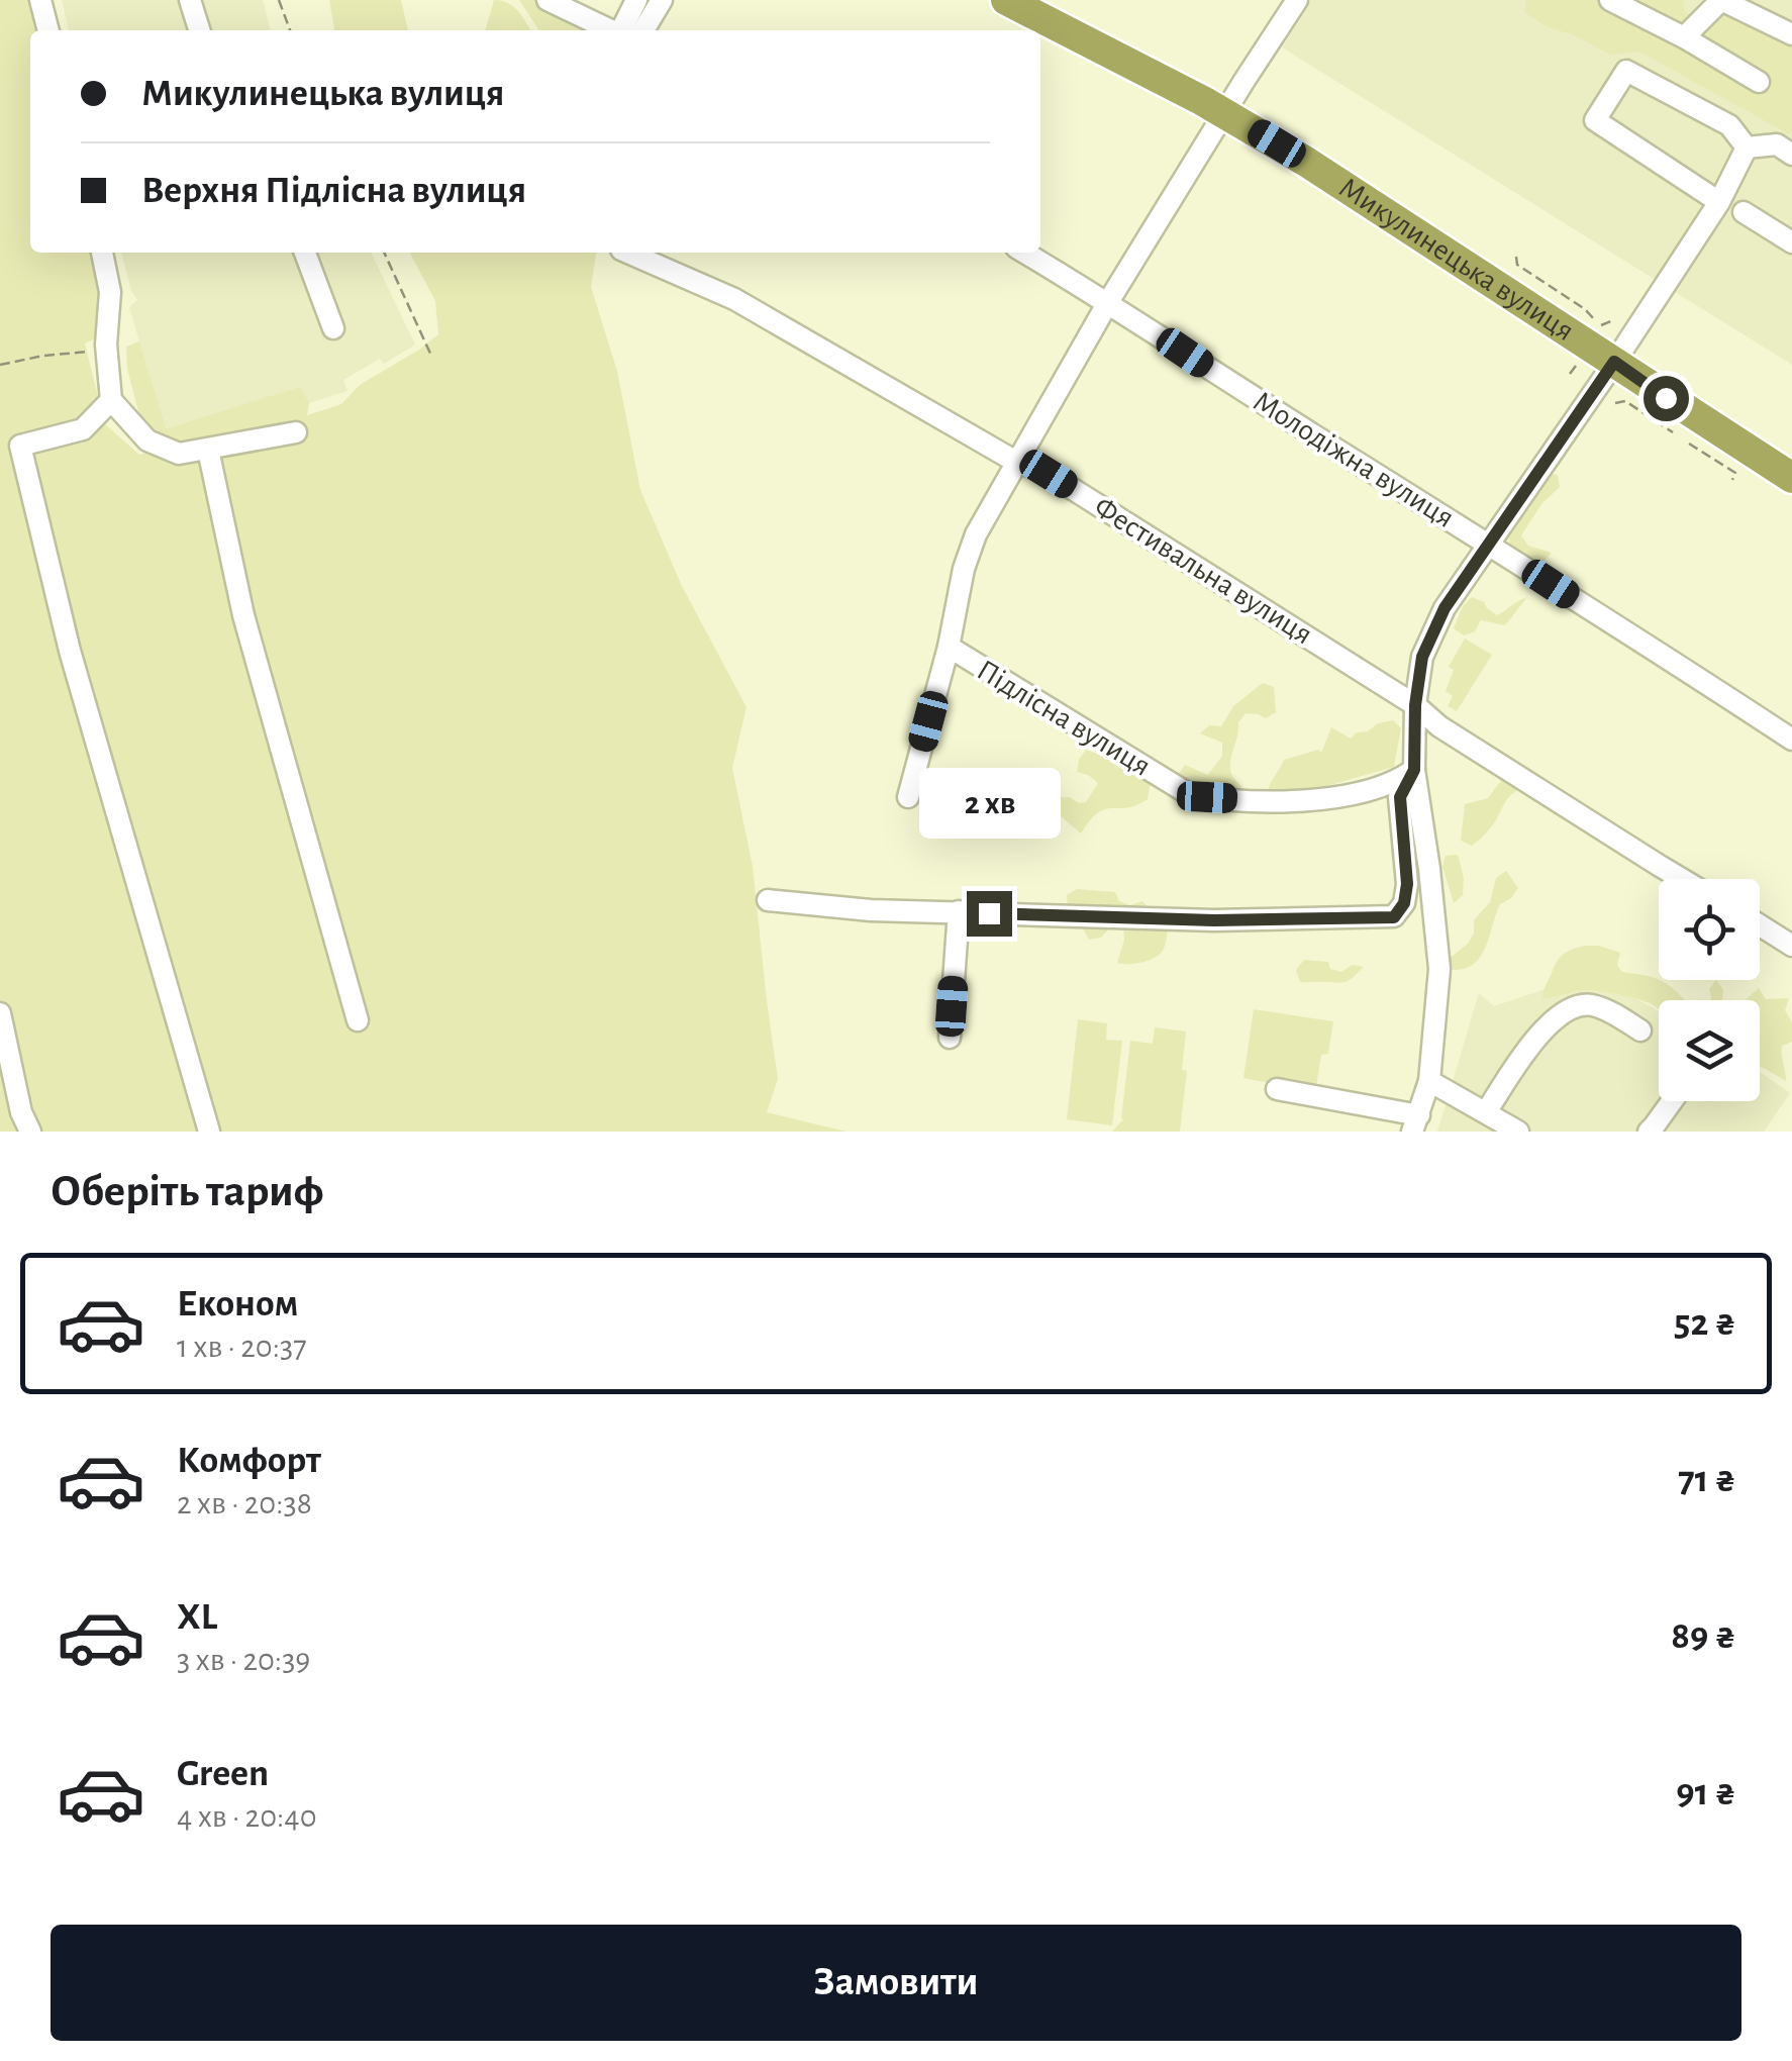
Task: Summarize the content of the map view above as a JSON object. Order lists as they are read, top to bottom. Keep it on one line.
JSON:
{"streets":{"highway":["Микулинецька вулиця"],"street":["Молодіжна вулиця","Фестивальна вулиця","Підлісна вулиця"]},"crossings":[["Микулинецька вулиця","Підлісна вулиця"],["Молодіжна вулиця","Підлісна вулиця"],["Фестивальна вулиця","Підлісна вулиця"]],"page":{"banner":["Микулинецька вулиця","Верхня Підлісна вулиця"],"bubble":"2 хв","heading":"Оберіть тариф","list":[{"name":"Економ","note":"1 хв · 20:37","value":"52 ₴"},{"name":"Комфорт","note":"2 хв · 20:38","value":"71 ₴"},{"name":"XL","note":"3 хв · 20:39","value":"89 ₴"},{"name":"Green","note":"4 хв · 20:40","value":"91 ₴"}],"buttons":"Замовити"}}
